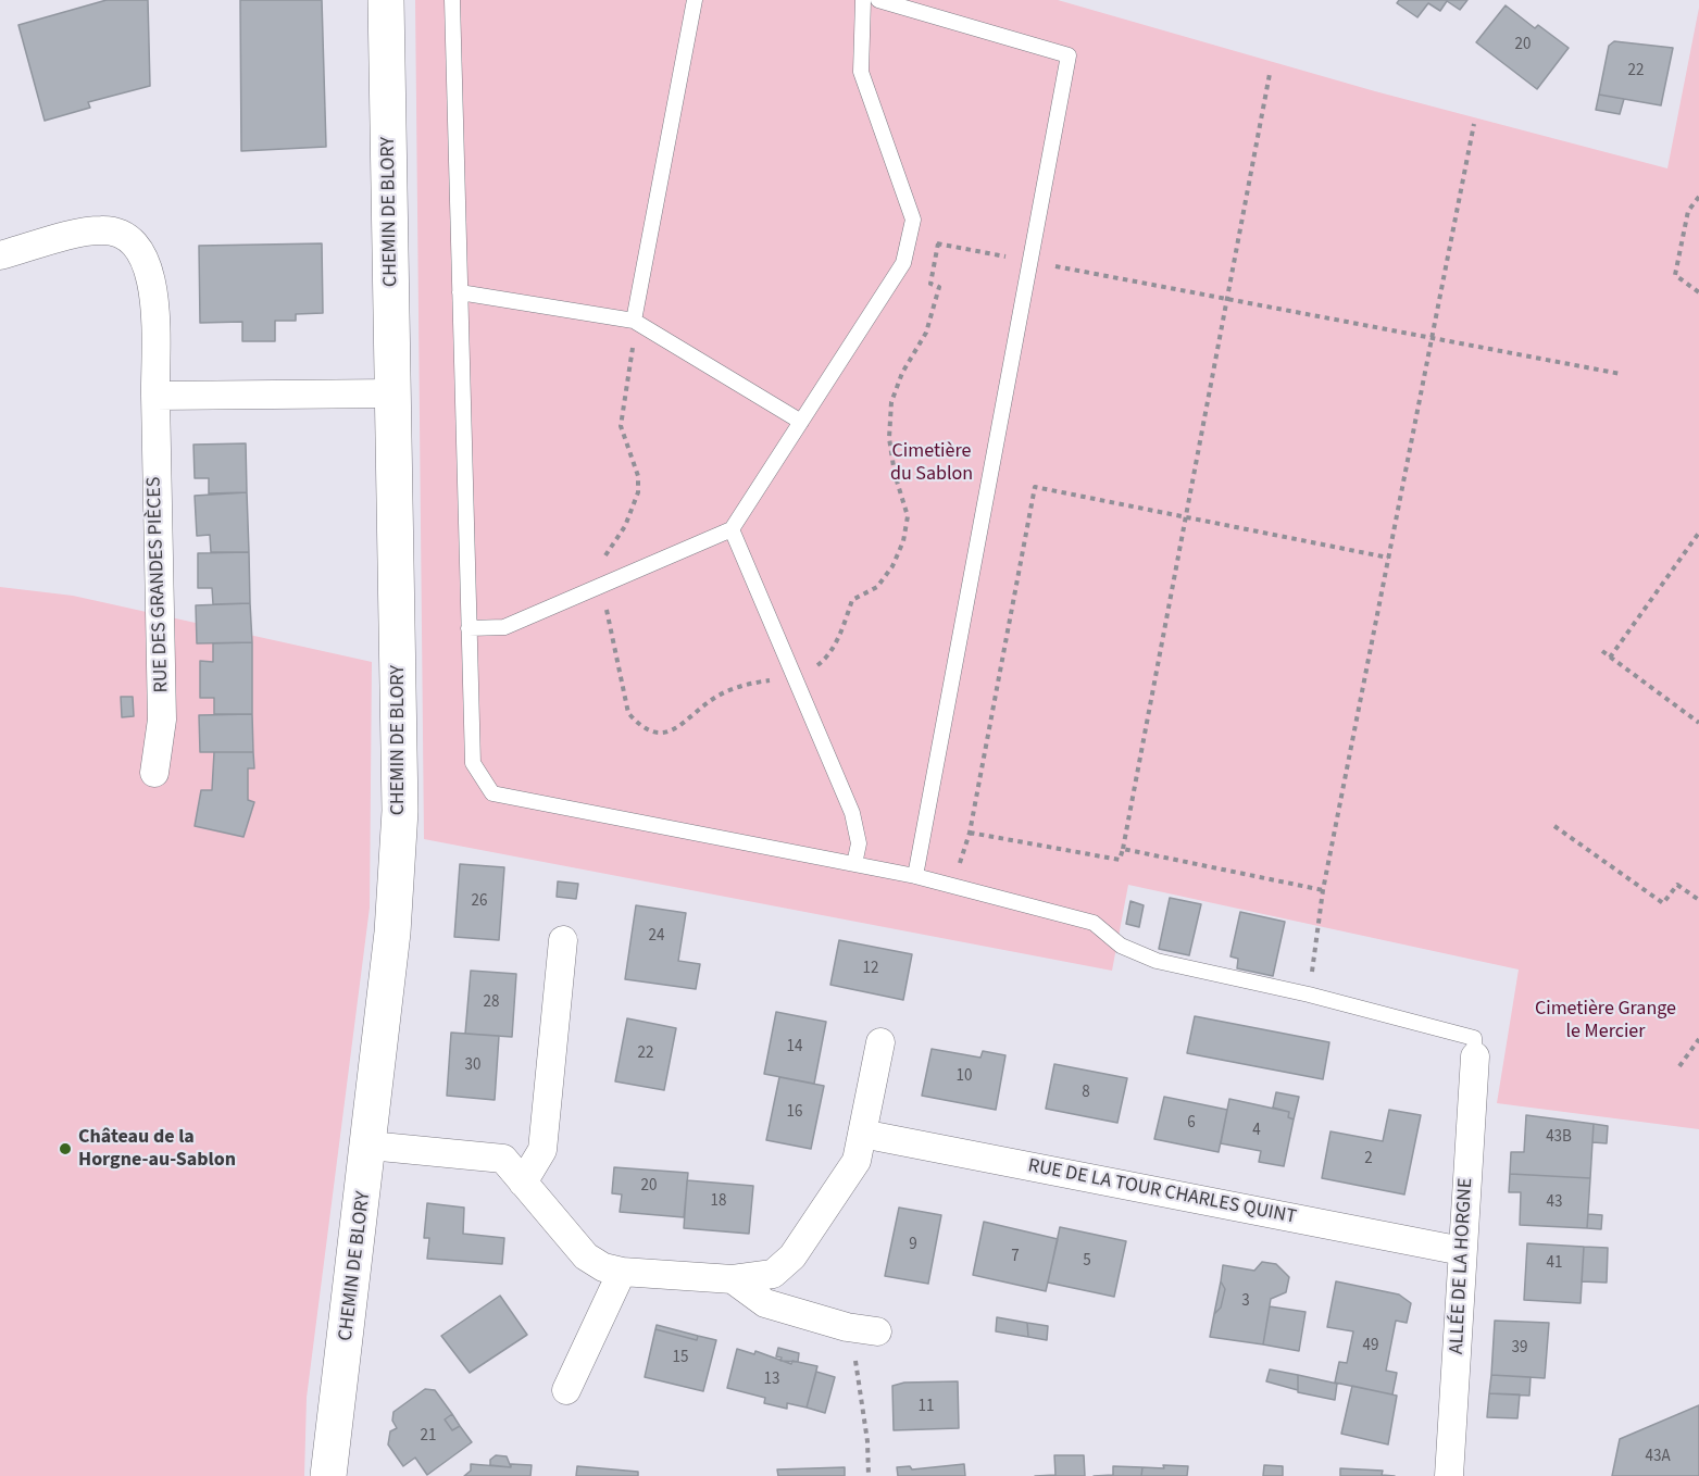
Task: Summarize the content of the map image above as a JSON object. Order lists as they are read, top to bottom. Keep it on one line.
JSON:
{"streets":{"street":["CHEMIN DE BLORY","RUE DES GRANDES PIÈCES","RUE DE LA TOUR CHARLES QUINT","ALLÉE DE LA HORGNE"]},"crossings":[["RUE DE LA TOUR CHARLES QUINT","ALLÉE DE LA HORGNE"]],"parks":["Cimetière du Sablon","Cimetière Grange le Mercier"],"places":["Château de la Horgne-au-Sablon"],"house_numbers":["20","22","26","24","12","28","14","22","30","10","8","16","6","4","43B","2","20","18","43","9","7","5","41","3","49","39","15","13","11","21","43A"]}
